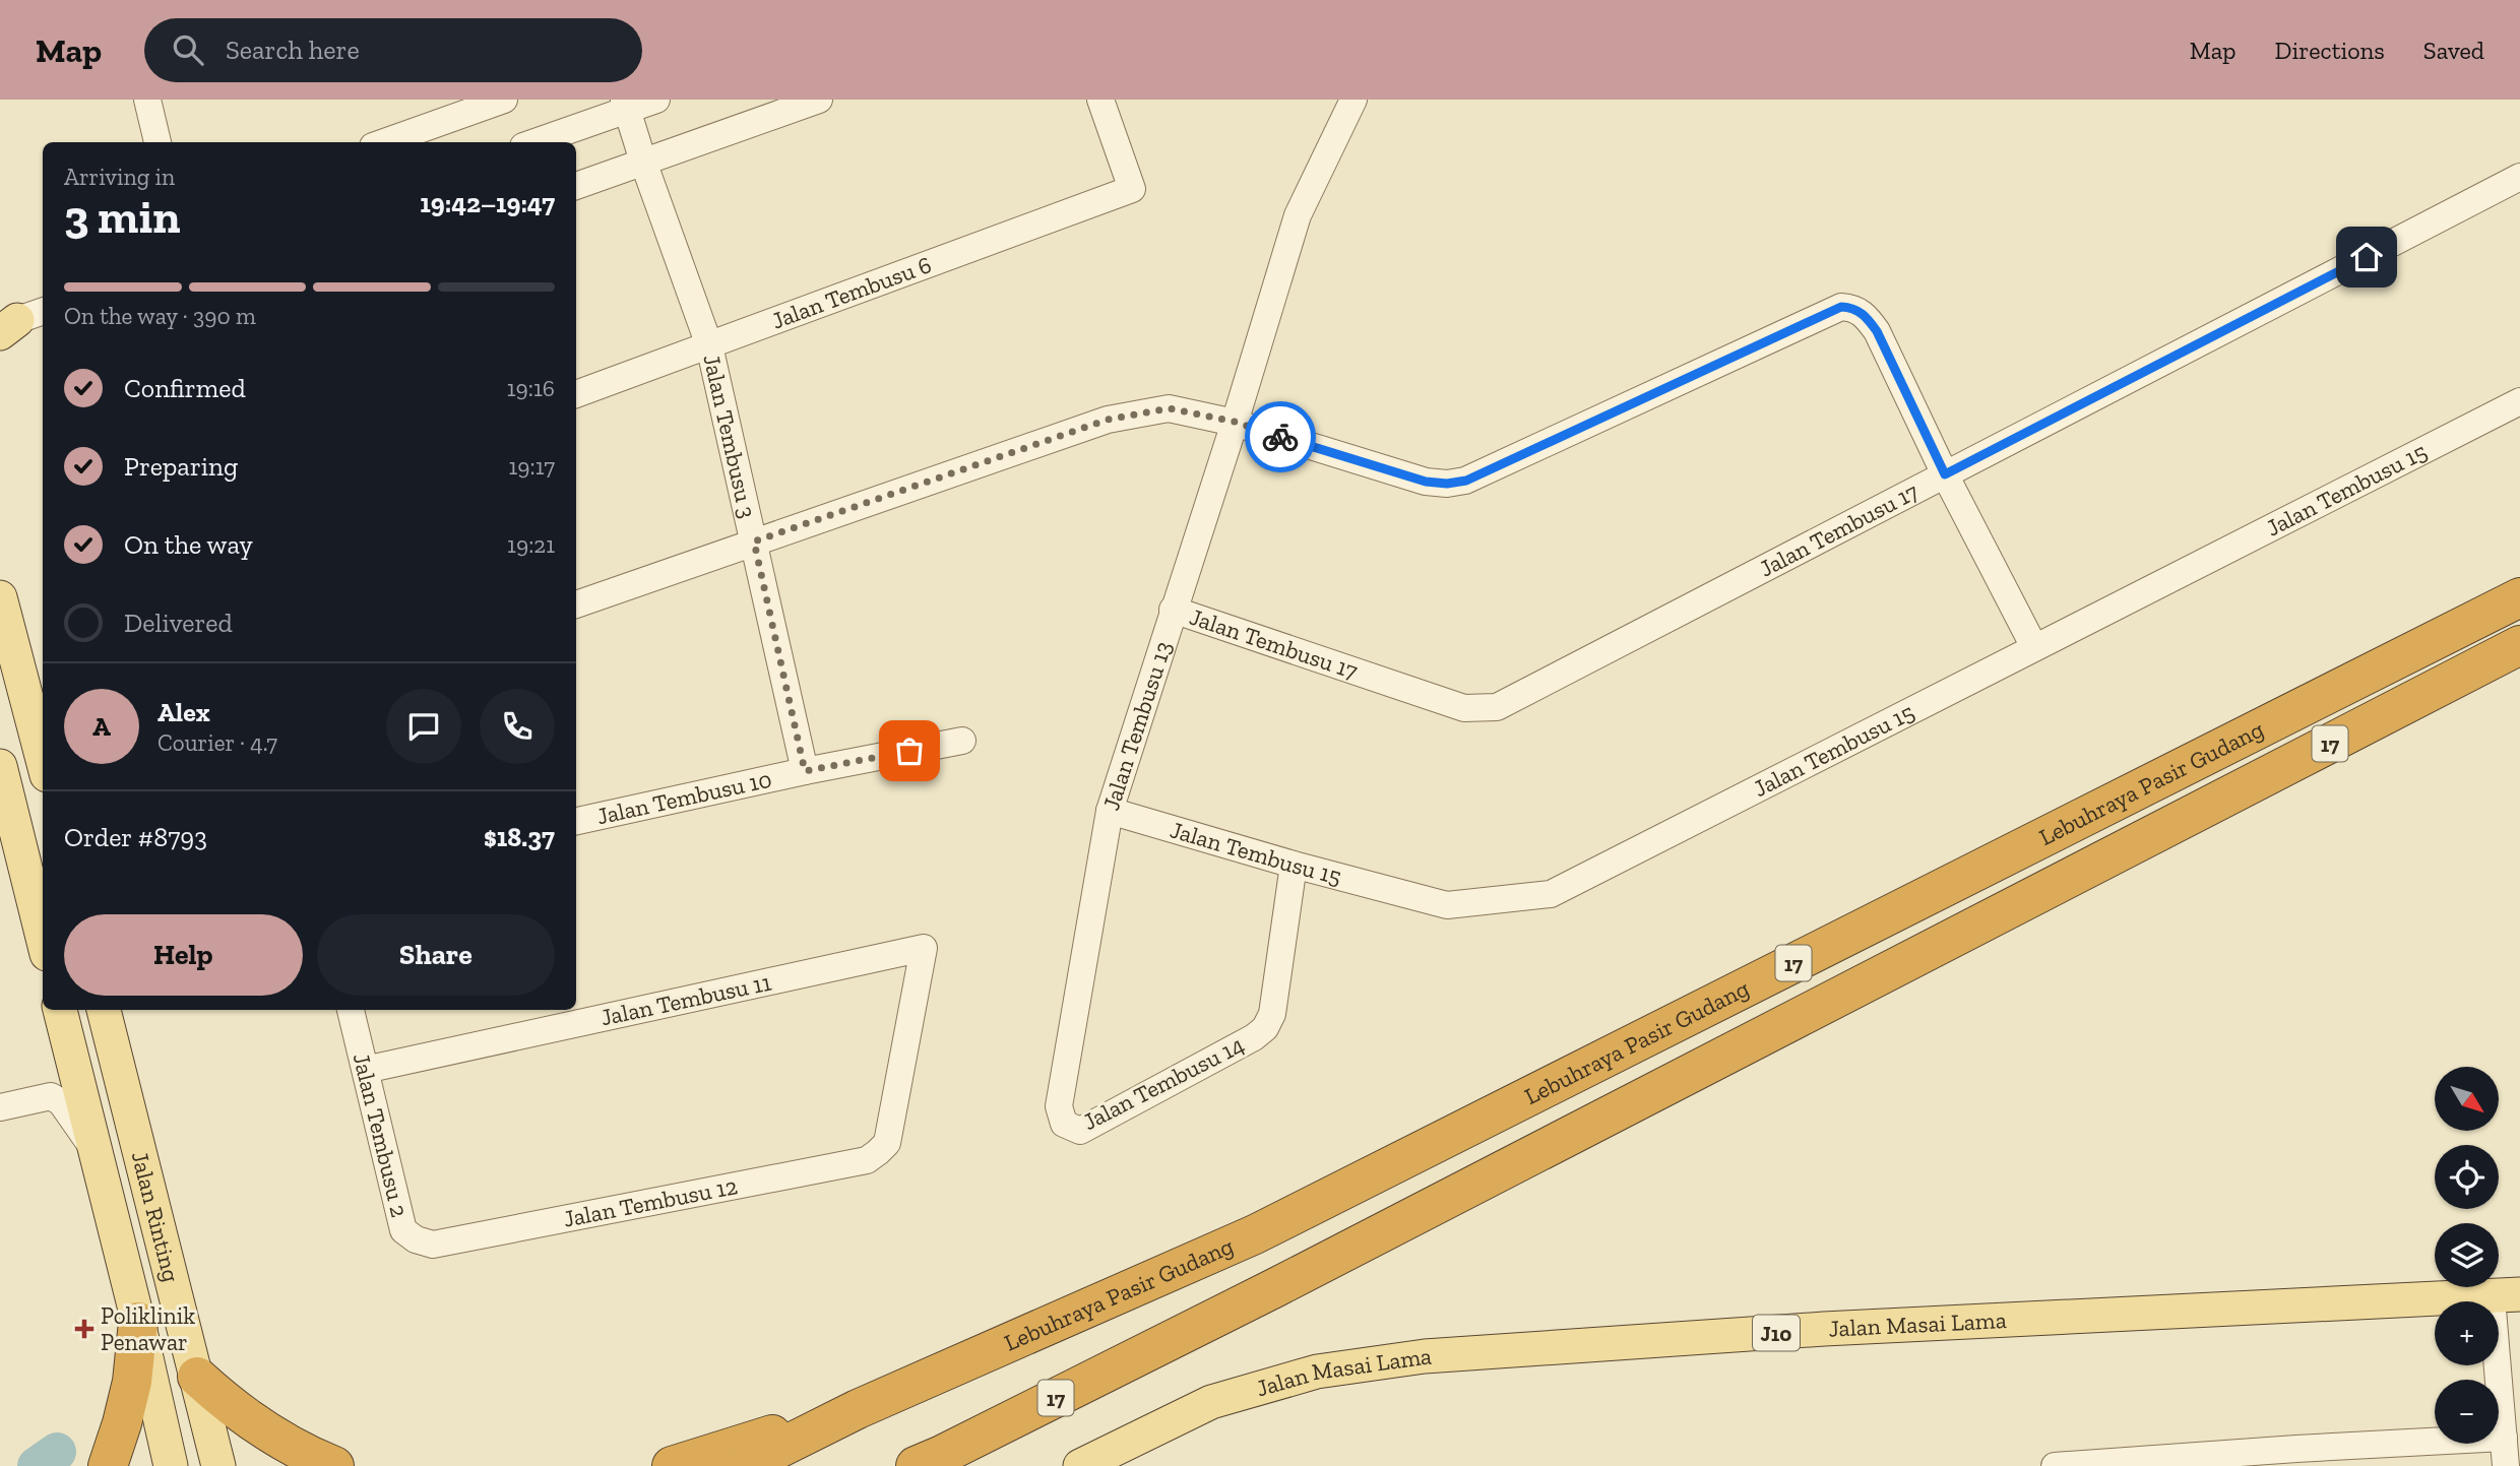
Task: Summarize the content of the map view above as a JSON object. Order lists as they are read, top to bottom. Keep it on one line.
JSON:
{"streets":{"highway":["17","Lebuhraya Pasir Gudang"],"main road":["Jalan Rinting","Jalan Masai Lama","J10"],"street":["Jalan Tembusu 6","Jalan Tembusu 3","Jalan Tembusu 15","Jalan Tembusu 17","Jalan Tembusu 13","Jalan Tembusu 10","Jalan Tembusu 11","Jalan Tembusu 14","Jalan Tembusu 2","Jalan Tembusu 12"]},"crossings":[["Jalan Tembusu 6","Jalan Tembusu 3"],["Jalan Tembusu 3","Jalan Tembusu 10"],["Jalan Tembusu 15","Jalan Tembusu 13"],["Jalan Tembusu 15","Jalan Tembusu 14"],["Jalan Tembusu 17","Jalan Tembusu 13"],["Jalan Tembusu 13","Jalan Tembusu 14"],["Jalan Tembusu 11","Jalan Tembusu 2"],["Jalan Tembusu 11","Jalan Tembusu 12"],["Jalan Tembusu 2","Jalan Tembusu 12"]],"places":{"health":["Poliklinik Penawar"]},"north":"bottom right","page":{"header":"Map","search":"Search here","nav":["Map","Directions","Saved"],"heading":["3 min","Arriving in","19:42–19:47"],"panel":["Alex","Courier · 4.7","Order #8793","$18.37"],"bar":"On the way · 390 m","list":[["Confirmed","19:16"],["Preparing","19:17"],["On the way","19:21"],"Delivered"],"round":"A","buttons":["Help","Share"],"map_buttons":["+","−"]}}
